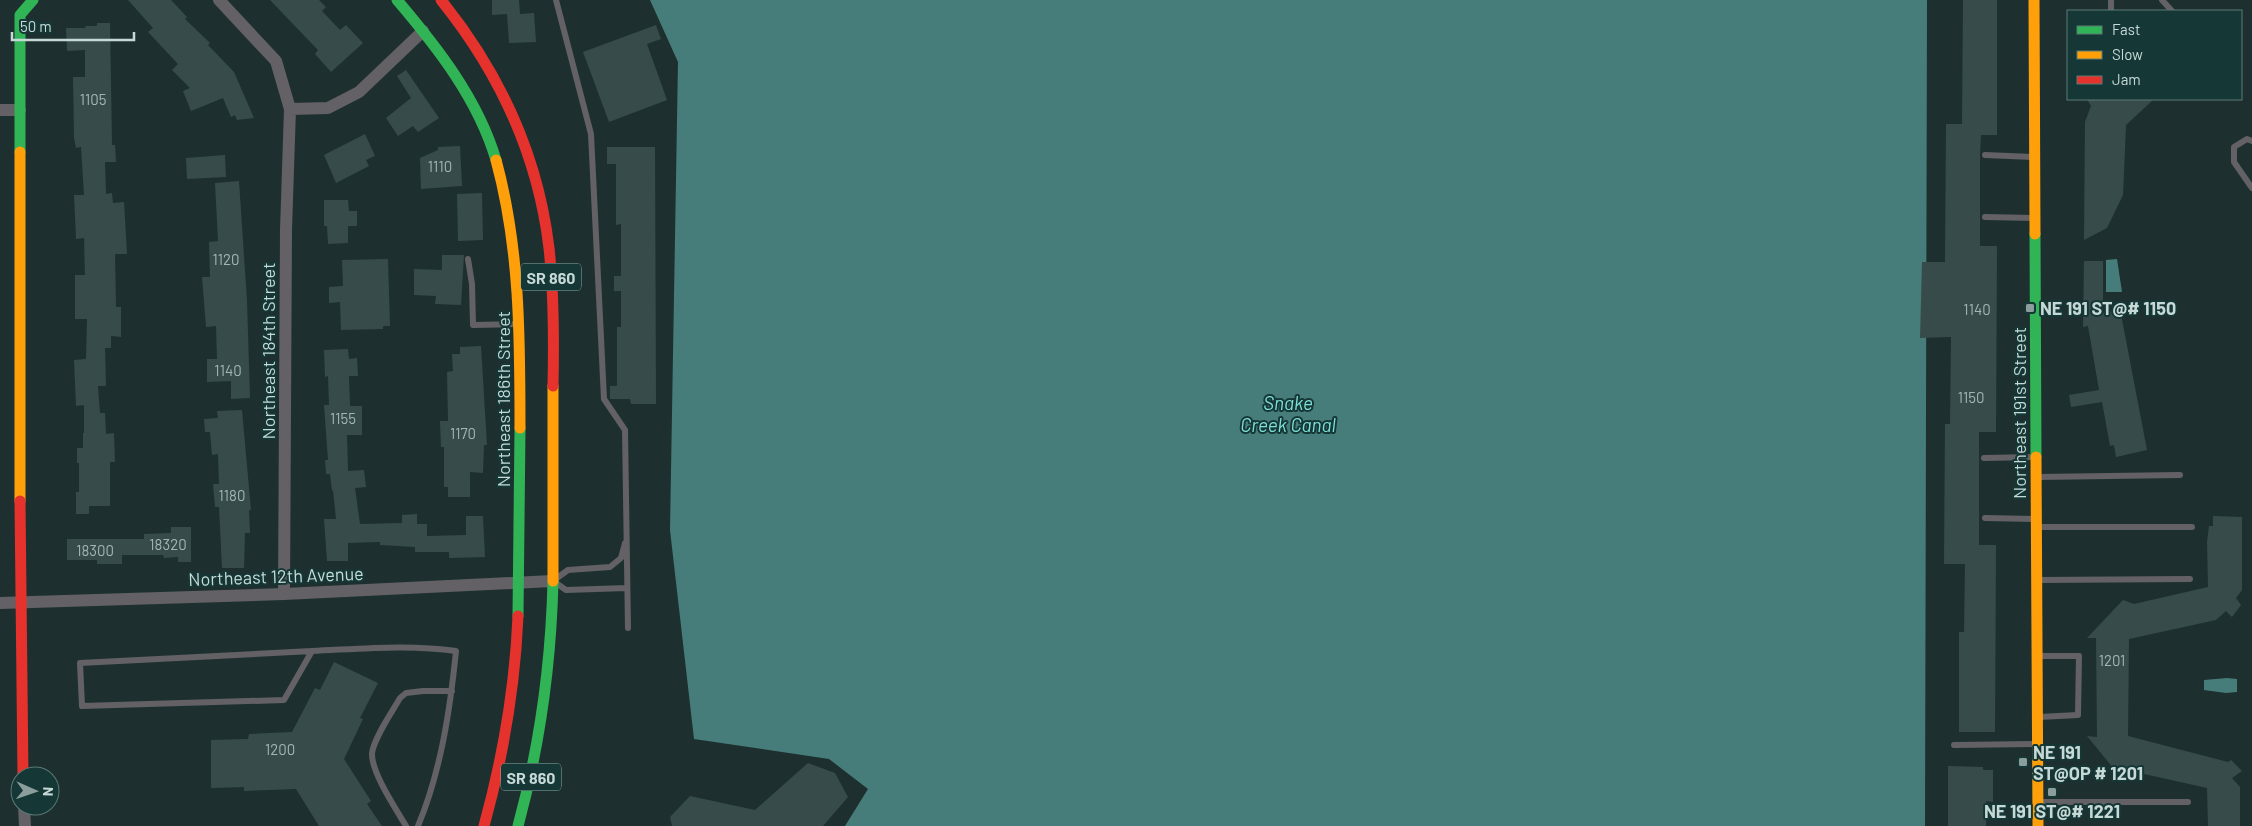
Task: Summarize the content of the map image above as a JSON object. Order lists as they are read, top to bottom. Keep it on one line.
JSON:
{"streets":{"main road":["SR 860","Northeast 186th Street","Northeast 191st Street"],"street":["Northeast 184th Street","Northeast 12th Avenue"]},"crossings":[["SR 860","Northeast 12th Avenue"],["Northeast 184th Street","Northeast 12th Avenue"],["Northeast 186th Street","Northeast 12th Avenue"]],"water":["Snake Creek Canal"],"places":{"transit":["NE 191 ST@# 1150","NE 191 ST@OP # 1201","NE 191 ST@# 1221"]},"house_numbers":["1105","1110","1120","1140","1140","1150","1155","1170","1180","18320","18300","1201","1200"],"legend":["Fast","Slow","Jam"],"scale_bar":"50 m","north":"right"}
